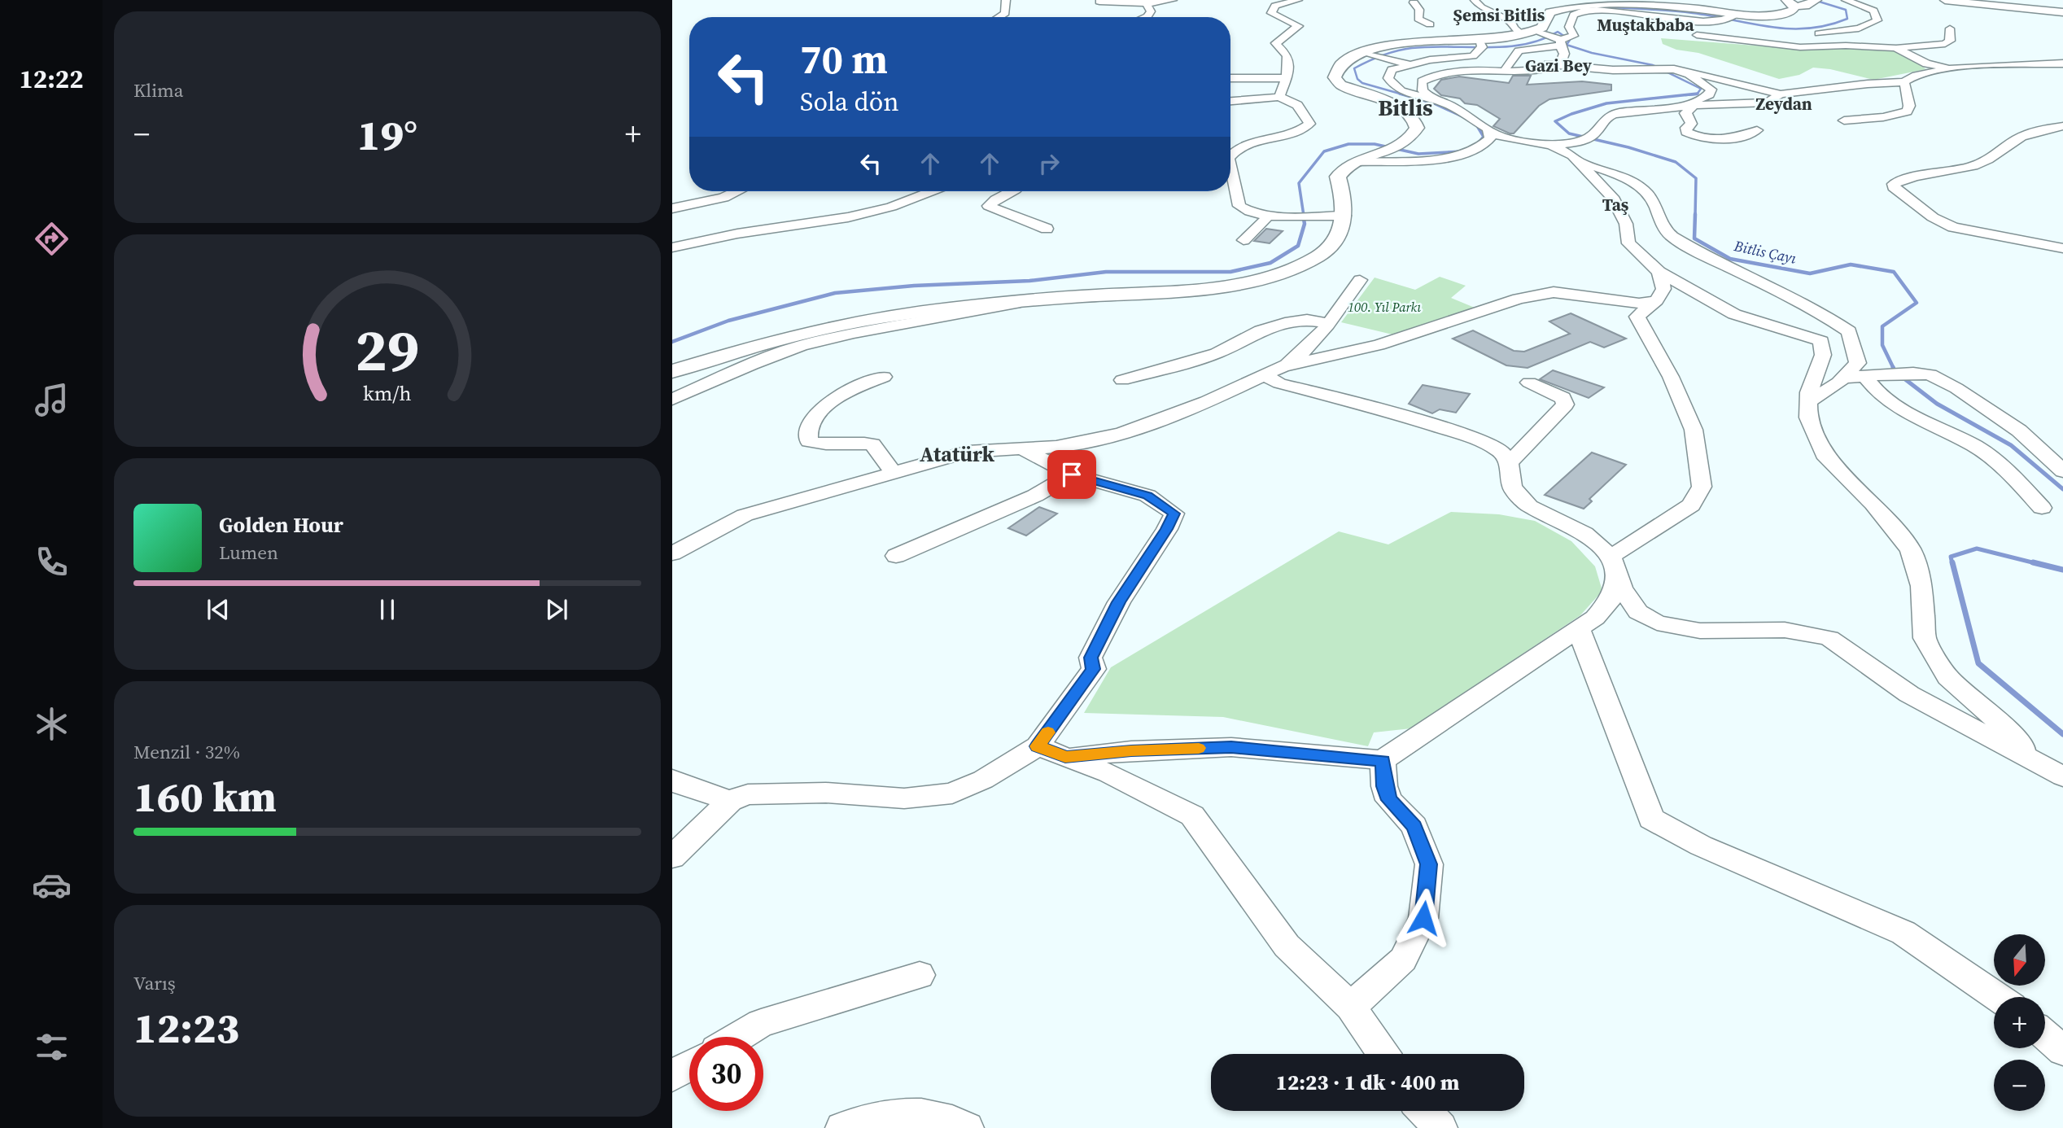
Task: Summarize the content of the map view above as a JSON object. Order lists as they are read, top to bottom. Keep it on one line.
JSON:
{"districts":["Şemsi Bitlis","Muştakbaba","Gazi Bey","Zeydan","Bitlis","Taş","Atatürk"],"water":["Bitlis Çayı"],"parks":["100. Yıl Parkı"],"north":"bottom","page":{"tabs":"12:22","tile":["Klima",["Menzil · 32%","160 km"],["Varış","12:23"]],"turn":["70 m","Sola dön"],"heat":["−","19°","+"],"song":["Golden Hour","Lumen"],"map_buttons":["+","−"],"limit":"30","trip":"12:23 · 1 dk · 400 m","gauge":["29","km/h"]}}
